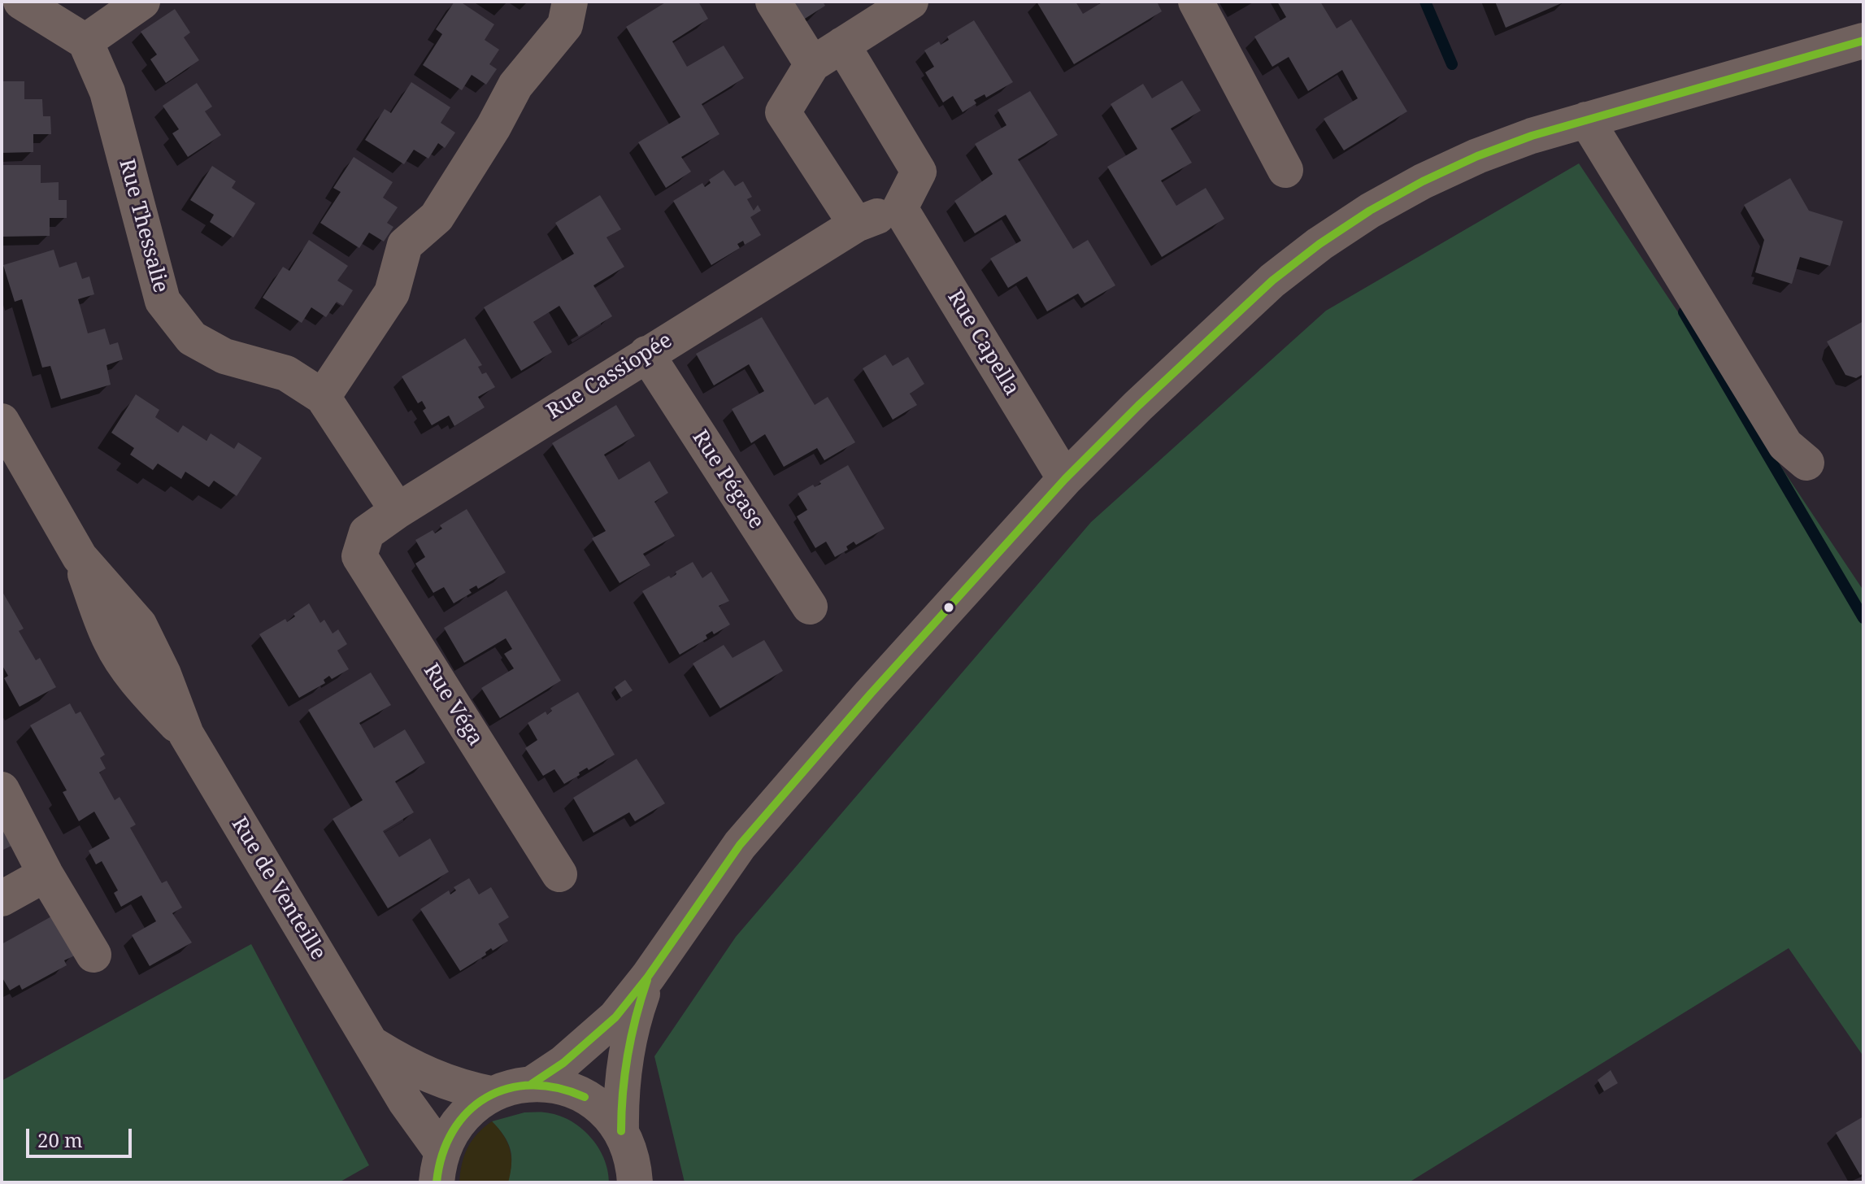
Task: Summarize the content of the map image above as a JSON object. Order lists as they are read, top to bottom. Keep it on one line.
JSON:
{"streets":{"street":["Rue Thessalie","Rue Capella","Rue Cassiopée","Rue Pégase","Rue Véga","Rue de Venteille"]},"crossings":[["Rue Thessalie","Rue Cassiopée"],["Rue Cassiopée","Rue Pégase"],["Rue Cassiopée","Rue Véga"]],"scale_bar":"20 m"}
